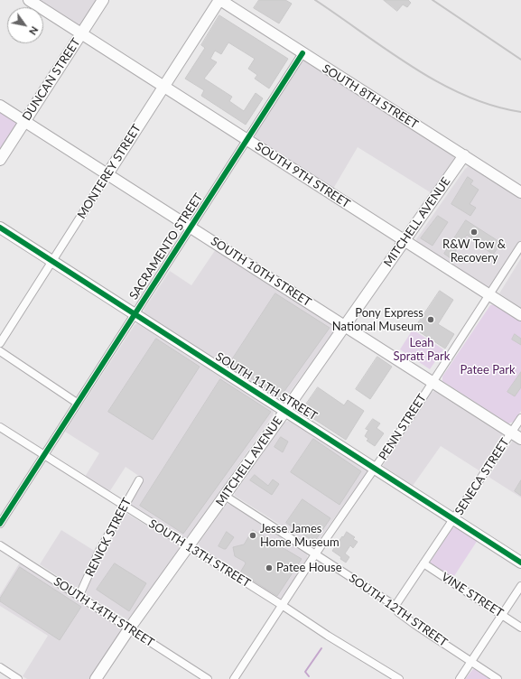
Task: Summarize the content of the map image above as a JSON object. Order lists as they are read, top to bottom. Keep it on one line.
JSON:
{"streets":{"main road":["DUNCAN STREET","SOUTH 8TH STREET","MONTEREY STREET","SOUTH 9TH STREET","MITCHELL AVENUE","SOUTH 10TH STREET","SOUTH 11TH STREET"],"street":["SACRAMENTO STREET","PENN STREET","SENECA STREET","RENICK STREET","SOUTH 13TH STREET","VINE STREET","SOUTH 12TH STREET","SOUTH 14TH STREET"]},"crossings":[["DUNCAN STREET","SOUTH 9TH STREET"],["DUNCAN STREET","SOUTH 10TH STREET"],["SOUTH 8TH STREET","MONTEREY STREET"],["SOUTH 8TH STREET","MITCHELL AVENUE"],["SOUTH 8TH STREET","SACRAMENTO STREET"],["MONTEREY STREET","SOUTH 9TH STREET"],["MONTEREY STREET","SOUTH 10TH STREET"],["MONTEREY STREET","SOUTH 11TH STREET"],["SOUTH 9TH STREET","MITCHELL AVENUE"],["SOUTH 9TH STREET","SACRAMENTO STREET"],["SOUTH 9TH STREET","PENN STREET"],["MITCHELL AVENUE","SOUTH 10TH STREET"],["MITCHELL AVENUE","SOUTH 11TH STREET"],["MITCHELL AVENUE","SOUTH 13TH STREET"],["MITCHELL AVENUE","SOUTH 12TH STREET"],["MITCHELL AVENUE","SOUTH 14TH STREET"],["SACRAMENTO STREET","SOUTH 10TH STREET"],["SACRAMENTO STREET","SOUTH 11TH STREET"],["SACRAMENTO STREET","SOUTH 13TH STREET"],["SOUTH 10TH STREET","PENN STREET"],["SOUTH 10TH STREET","SENECA STREET"],["SOUTH 11TH STREET","PENN STREET"],["SOUTH 11TH STREET","SENECA STREET"],["PENN STREET","SOUTH 13TH STREET"],["PENN STREET","SOUTH 12TH STREET"],["SENECA STREET","VINE STREET"],["SENECA STREET","SOUTH 12TH STREET"],["RENICK STREET","SOUTH 13TH STREET"],["RENICK STREET","SOUTH 14TH STREET"]],"parks":["Leah Spratt Park","Patee Park"],"places":["R&W Tow & Recovery","Pony Express National Museum","Jesse James Home Museum","Patee House"],"north":"bottom right"}
